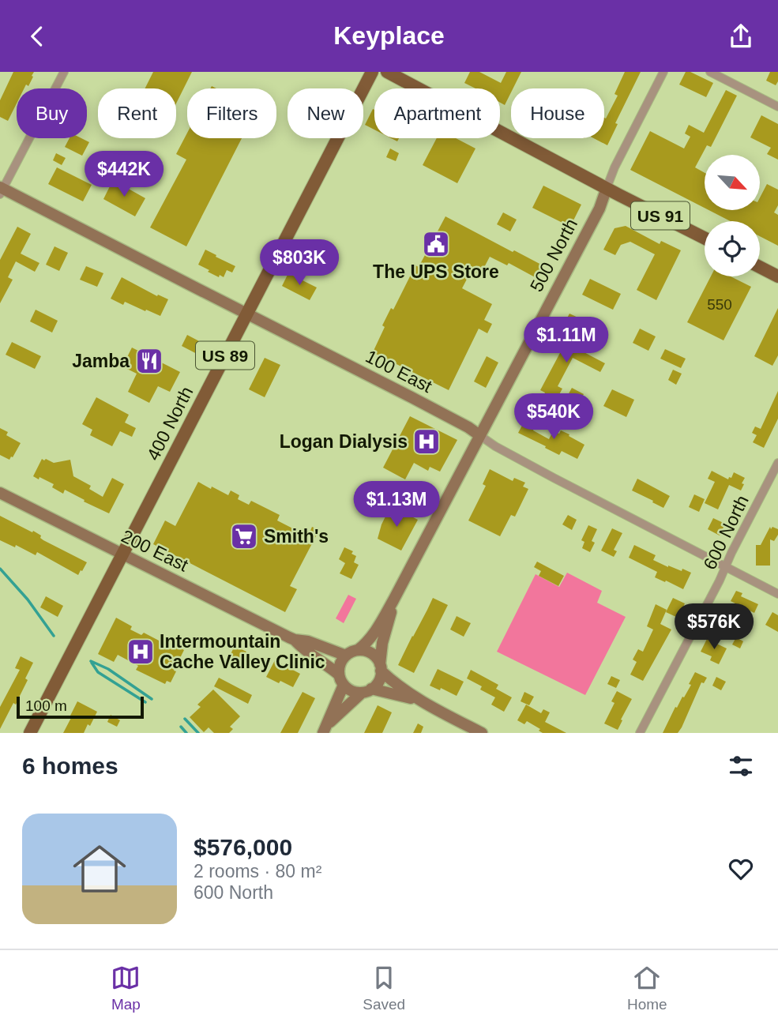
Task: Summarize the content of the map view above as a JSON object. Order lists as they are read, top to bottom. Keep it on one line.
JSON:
{"streets":{"main road":["US 91","US 89","400 North"],"street":["500 North","100 East","600 North","200 East"]},"crossings":[["US 91","500 North"],["500 North","100 East"],["500 North","200 East"],["100 East","400 North"],["100 East","600 North"],["400 North","200 East"]],"places":{"public building":["The UPS Store"],"restaurant":["Jamba"],"hospital":["Logan Dialysis","Intermountain Cache Valley Clinic"],"supermarket":["Smith's"]},"house_numbers":["550"],"scale_bar":"100 m","north":"bottom right","page":{"header":"Keyplace","chip":["Buy","Rent","Filters","New","Apartment","House"],"price":["$442K","$803K","$1.11M","$540K","$1.13M","$576K"],"scale":"100 m","heading":"6 homes","list":[{"name":"$576,000","note":"2 rooms · 80 m² · 600 North"}],"tabs":["Map","Saved","Home"]}}
